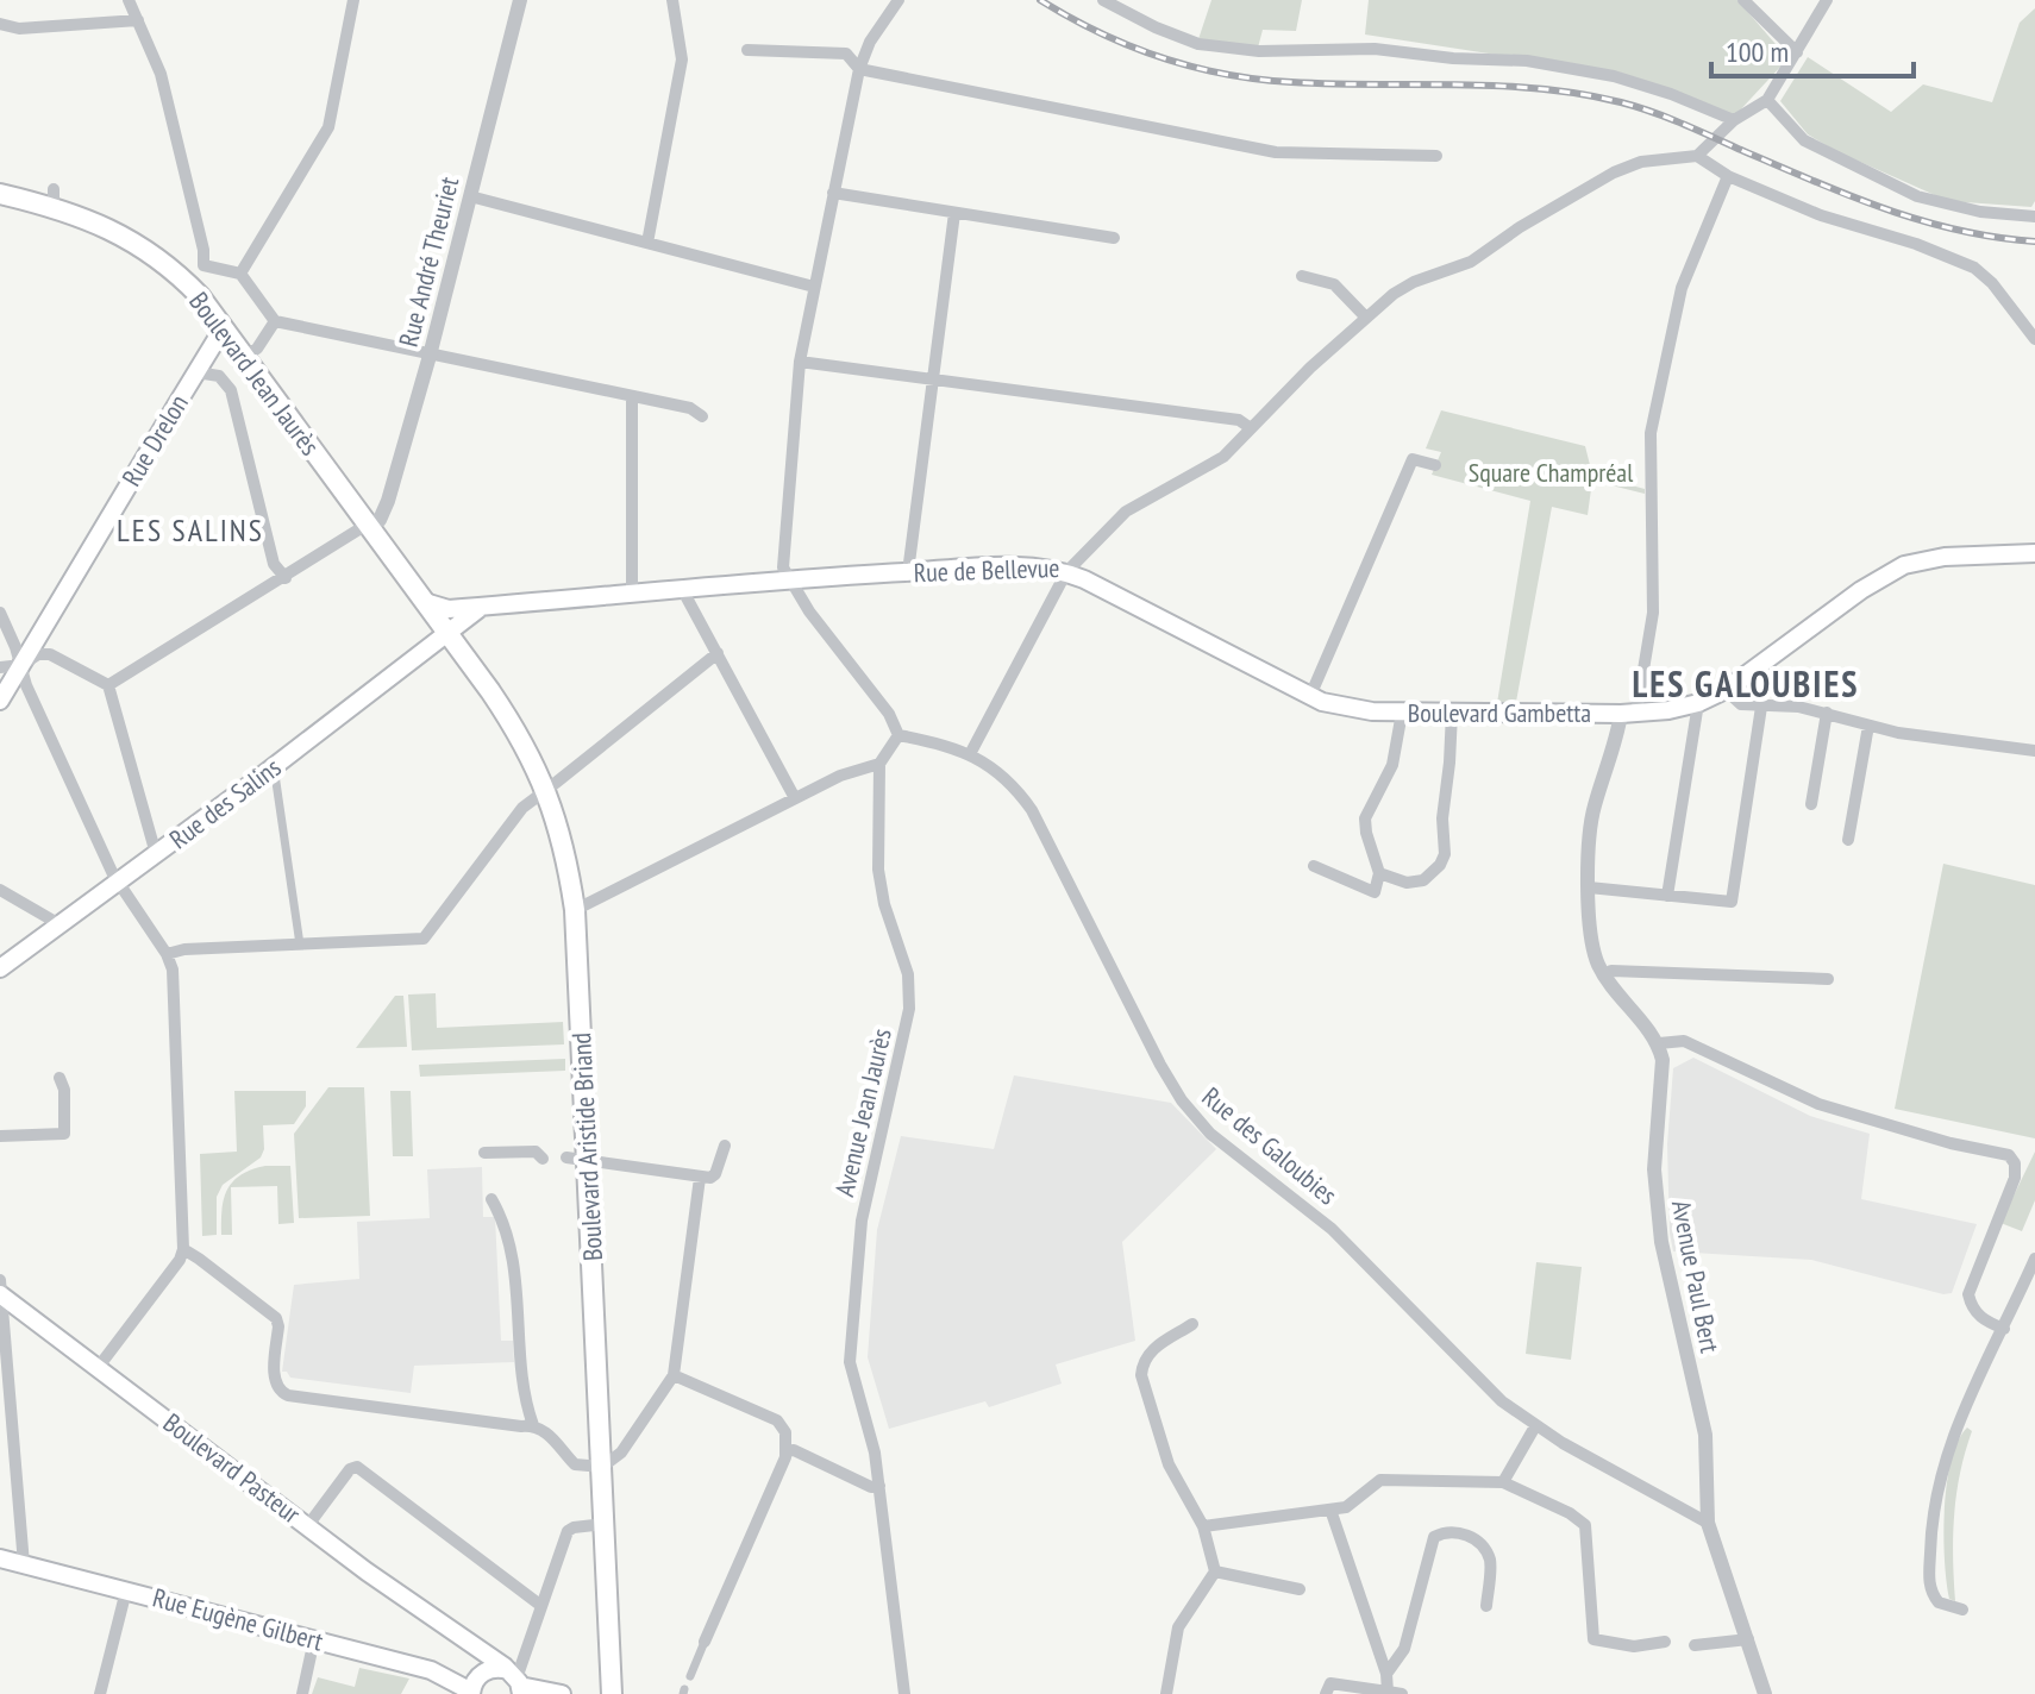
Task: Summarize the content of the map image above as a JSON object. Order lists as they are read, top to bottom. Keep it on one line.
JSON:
{"streets":{"main road":["Boulevard Jean Jaurès","Rue Drelon","Rue de Bellevue","Boulevard Gambetta","Rue des Salins","Boulevard Aristide Briand","Boulevard Pasteur","Rue Eugène Gilbert"],"street":["Rue André Theuriet","Avenue Jean Jaurès","Rue des Galoubies","Avenue Paul Bert"]},"crossings":[["Rue André Theuriet","Boulevard Jean Jaurès"],["Boulevard Jean Jaurès","Rue Drelon"],["Boulevard Jean Jaurès","Rue de Bellevue"],["Boulevard Jean Jaurès","Rue des Salins"],["Boulevard Jean Jaurès","Boulevard Aristide Briand"],["Rue de Bellevue","Boulevard Gambetta"],["Rue des Salins","Boulevard Aristide Briand"],["Rue des Galoubies","Avenue Paul Bert"]],"districts":["LES SALINS","LES GALOUBIES"],"parks":["Square Champréal"],"scale_bar":"100 m"}
